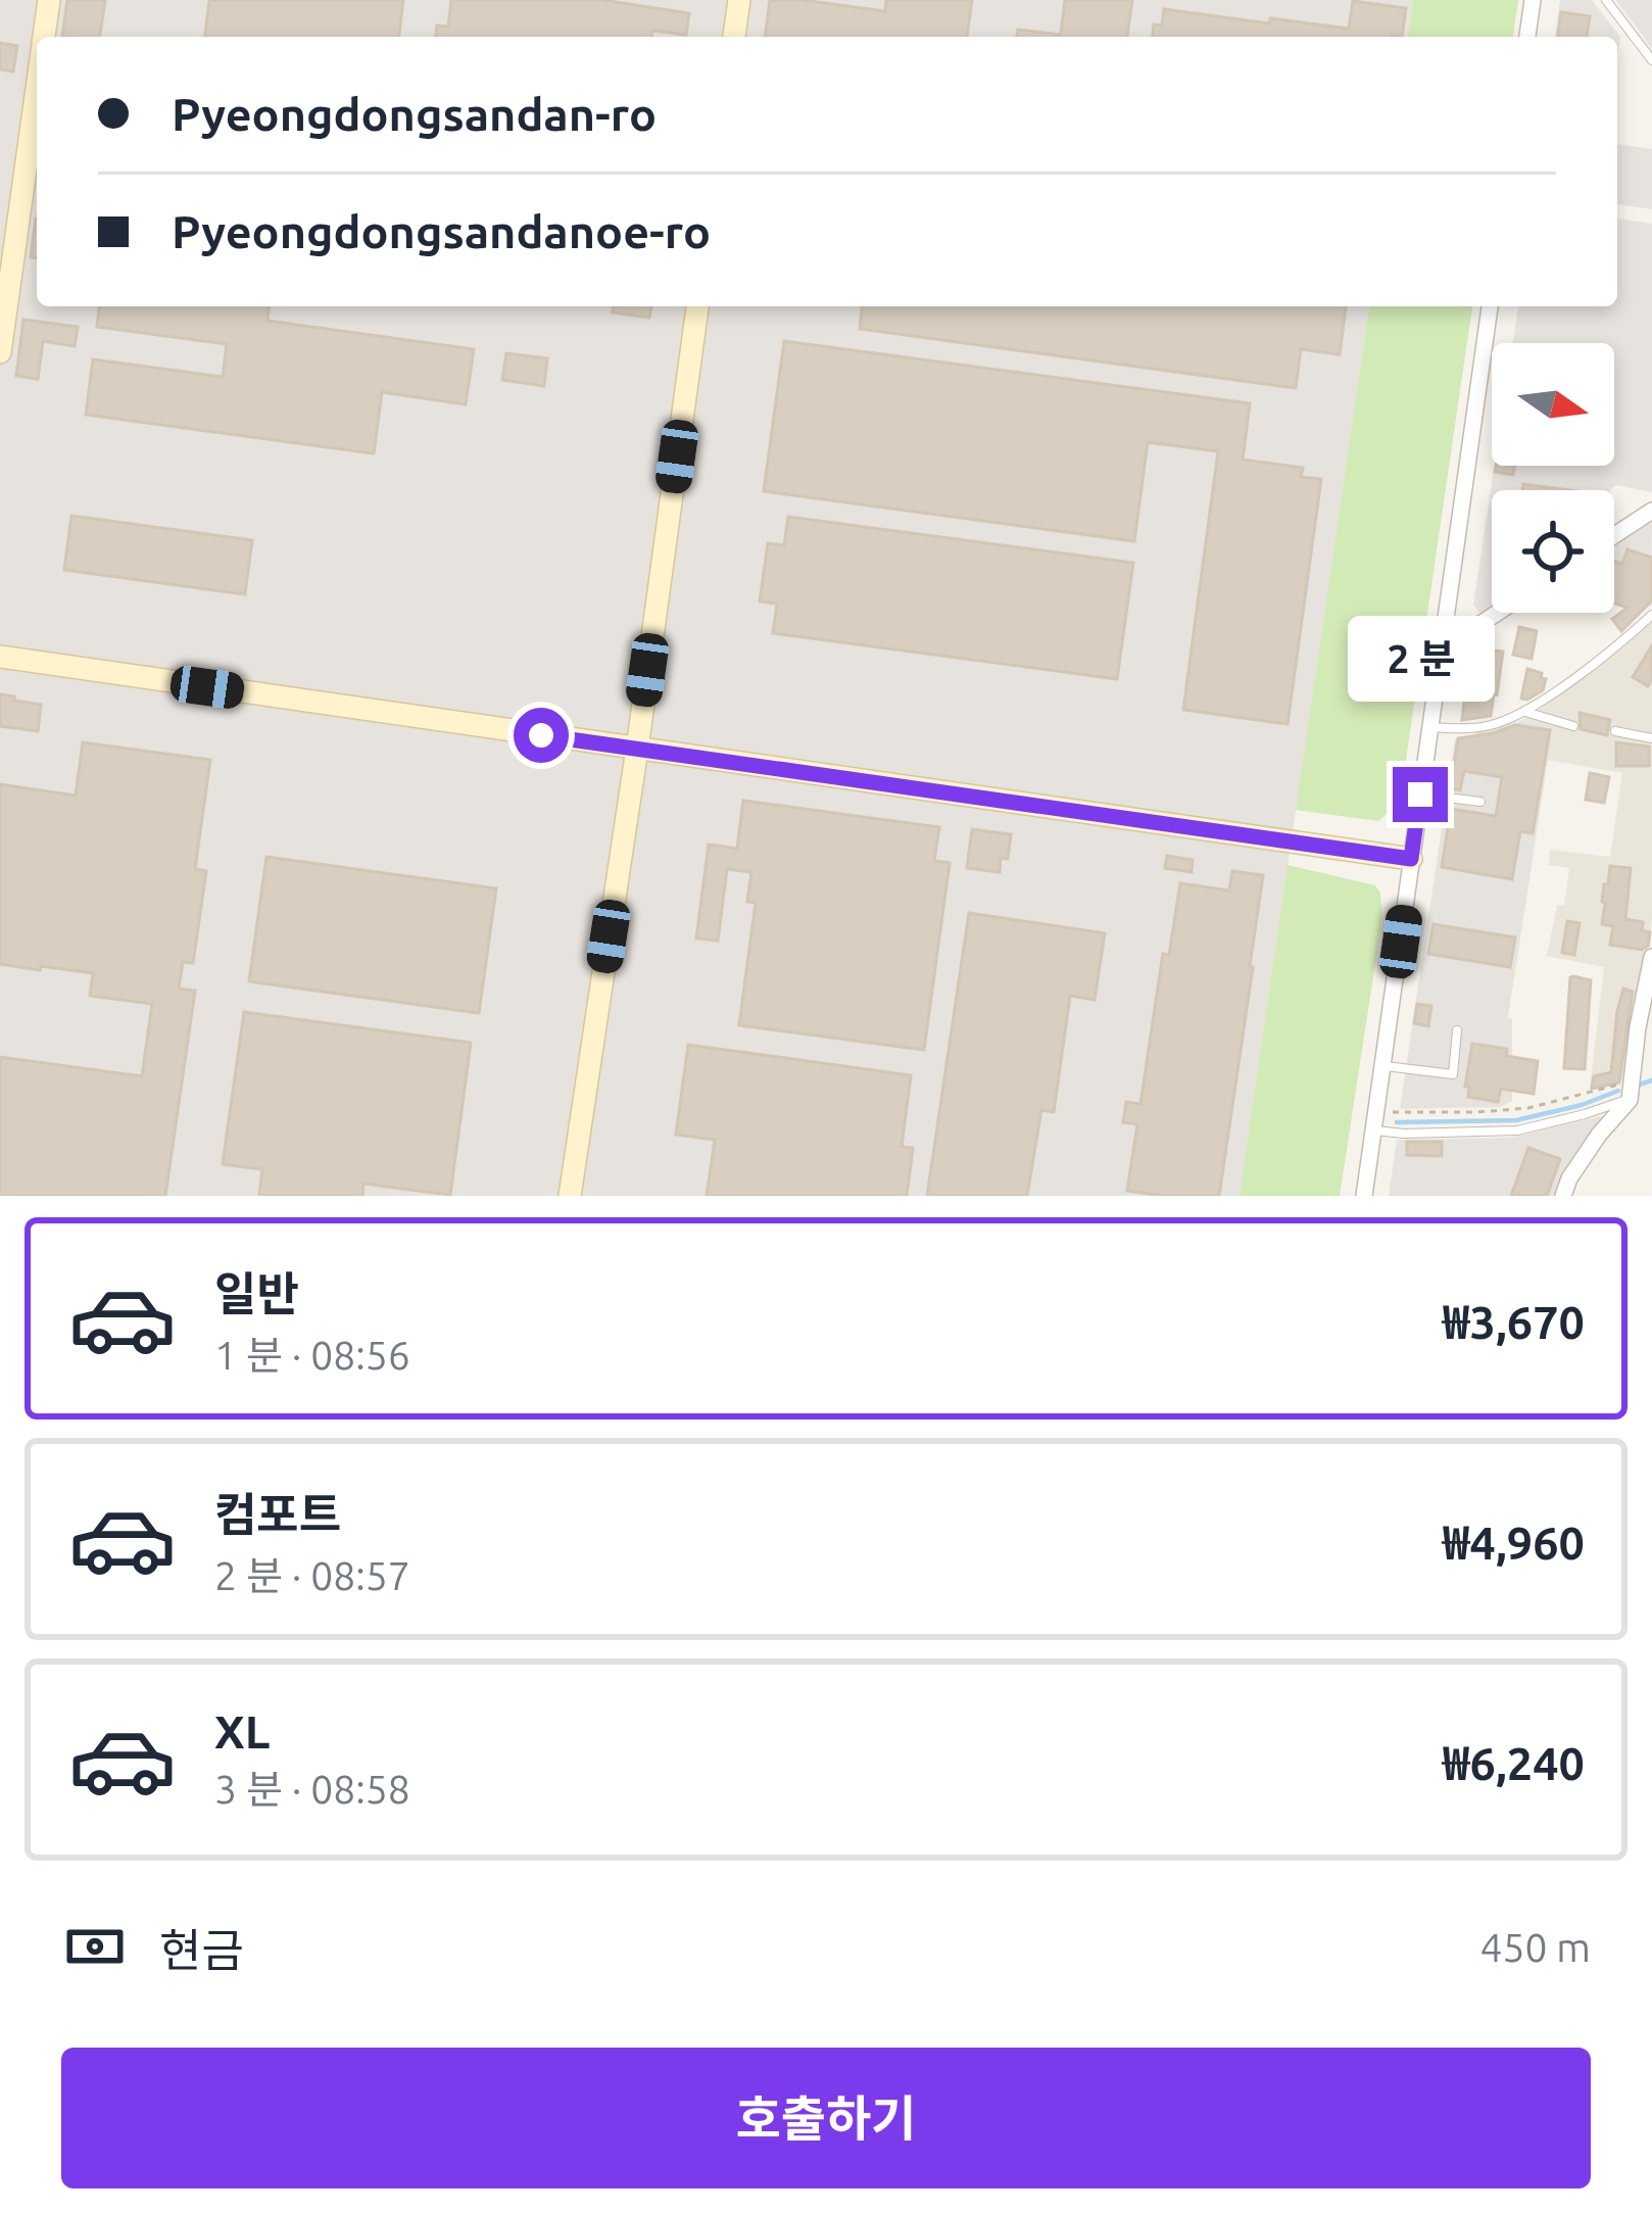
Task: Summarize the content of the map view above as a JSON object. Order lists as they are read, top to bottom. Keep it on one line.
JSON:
{"north":"right","page":{"banner":["Pyeongdongsandan-ro","Pyeongdongsandanoe-ro"],"bubble":"2 분","list":[{"name":"일반","note":"1 분 · 08:56","value":"₩3,670"},{"name":"컴포트","note":"2 분 · 08:57","value":"₩4,960"},{"name":"XL","note":"3 분 · 08:58","value":"₩6,240"}],"pay":["현금","450 m"],"buttons":"호출하기"}}
